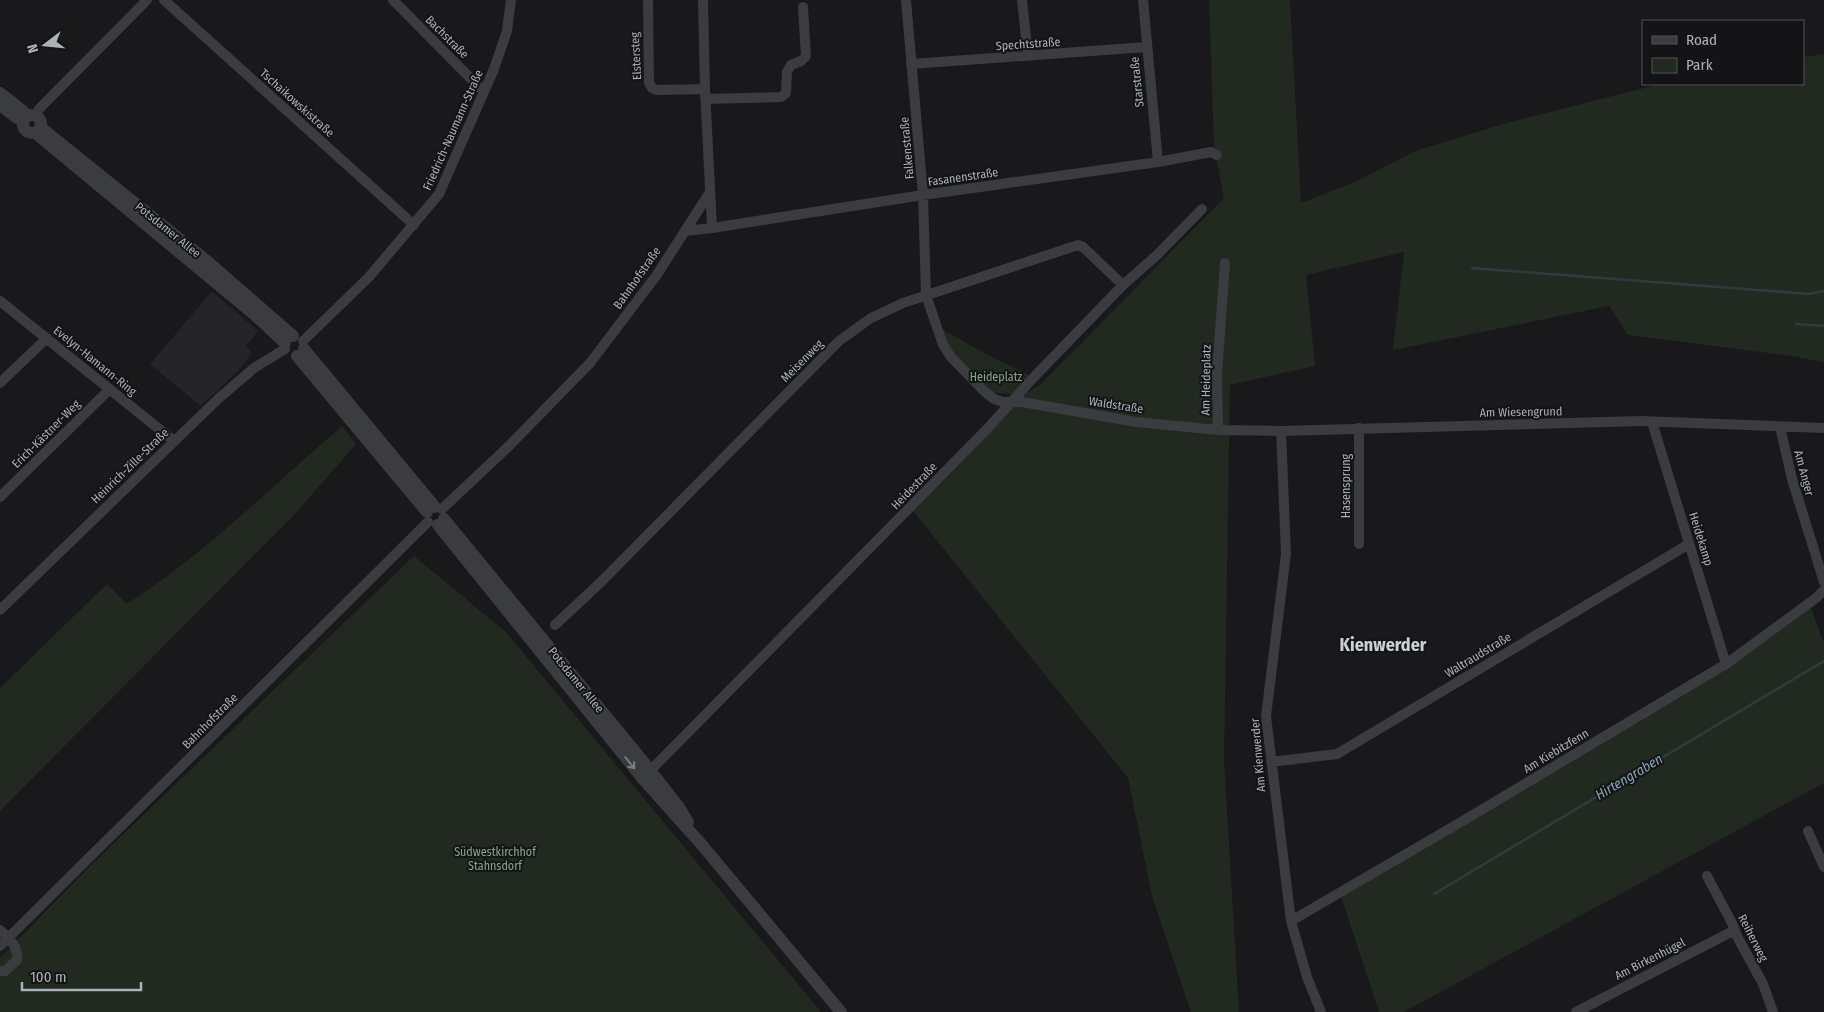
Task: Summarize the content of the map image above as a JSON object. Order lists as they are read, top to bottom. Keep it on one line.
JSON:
{"streets":{"street":["Bachstraße","Spechtstraße","Elstersteg","Starstraße","Tschaikowskistraße","Friedrich-Naumann-Straße","Falkenstraße","Fasanenstraße","Potsdamer Allee","Bahnhofstraße","Evelyn-Hamann-Ring","Meisenweg","Am Heideplatz","Waldstraße","Am Wiesengrund","Erich-Kästner-Weg","Heinrich-Zille-Straße","Am Anger","Heidestraße","Hasensprung","Heidekamp","Waltraudstraße","Am Kiebitzfenn","Am Kienwerder","Reiherweg","Am Birkenhügel"]},"crossings":[["Bachstraße","Friedrich-Naumann-Straße"],["Spechtstraße","Starstraße"],["Spechtstraße","Falkenstraße"],["Starstraße","Fasanenstraße"],["Tschaikowskistraße","Friedrich-Naumann-Straße"],["Friedrich-Naumann-Straße","Potsdamer Allee"],["Friedrich-Naumann-Straße","Heinrich-Zille-Straße"],["Falkenstraße","Fasanenstraße"],["Falkenstraße","Meisenweg"],["Fasanenstraße","Bahnhofstraße"],["Potsdamer Allee","Bahnhofstraße"],["Potsdamer Allee","Heinrich-Zille-Straße"],["Potsdamer Allee","Heidestraße"],["Evelyn-Hamann-Ring","Erich-Kästner-Weg"],["Evelyn-Hamann-Ring","Heinrich-Zille-Straße"],["Meisenweg","Heidestraße"],["Am Heideplatz","Waldstraße"],["Am Heideplatz","Am Wiesengrund"],["Waldstraße","Am Wiesengrund"],["Waldstraße","Heidestraße"],["Am Wiesengrund","Am Anger"],["Am Wiesengrund","Hasensprung"],["Am Wiesengrund","Heidekamp"],["Am Wiesengrund","Am Kienwerder"],["Heidekamp","Waltraudstraße"],["Heidekamp","Am Kiebitzfenn"],["Waltraudstraße","Am Kienwerder"],["Am Kiebitzfenn","Am Kienwerder"],["Reiherweg","Am Birkenhügel"]],"districts":["Kienwerder"],"water":["Hirtengraben"],"parks":["Heideplatz","Südwestkirchhof Stahnsdorf"],"legend":["Road","Park"],"scale_bar":"100 m","north":"left"}
